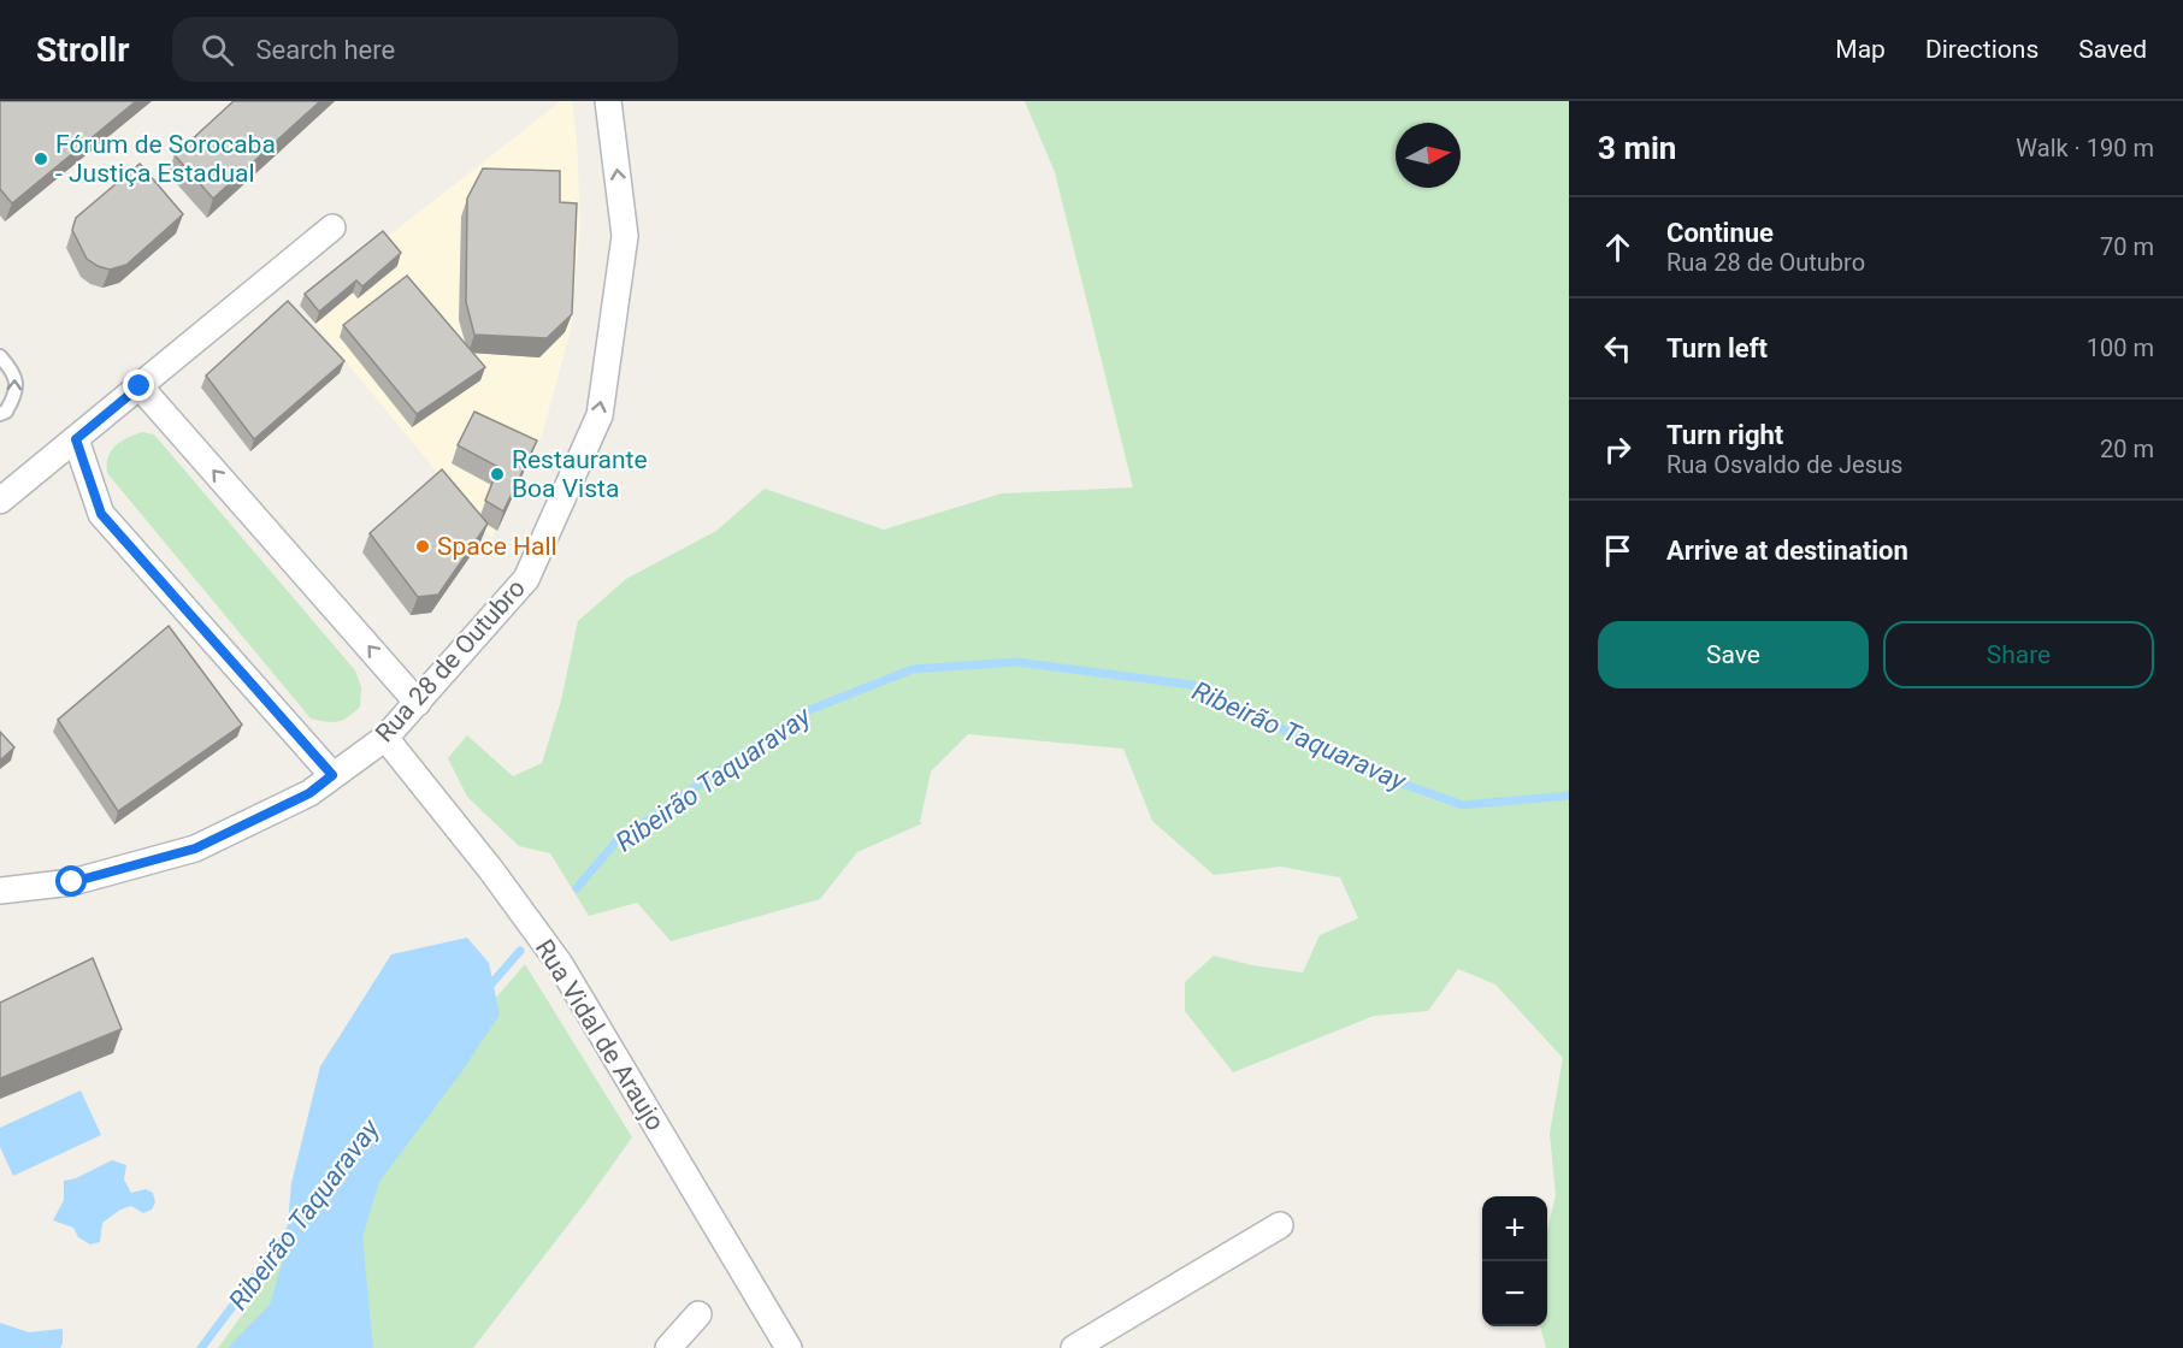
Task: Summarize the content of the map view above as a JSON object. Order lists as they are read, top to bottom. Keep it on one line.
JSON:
{"streets":{"street":["Rua 28 de Outubro","Rua Vidal de Araujo"]},"crossings":[["Rua 28 de Outubro","Rua Vidal de Araujo"]],"one_way":["Rua 28 de Outubro"],"water":["Ribeirão Taquaravay"],"places":["Fórum de Sorocaba - Justiça Estadual","Restaurante Boa Vista","Space Hall"],"north":"right","page":{"header":"Strollr","search":"Search here","nav":["Map","Directions","Saved"],"heading":["3 min","Walk · 190 m"],"list":[["Continue","Rua 28 de Outubro","70 m"],["Turn left","100 m"],["Turn right","Rua Osvaldo de Jesus","20 m"],"Arrive at destination"],"buttons":["Save","Share"],"map_buttons":["+","−"]}}
